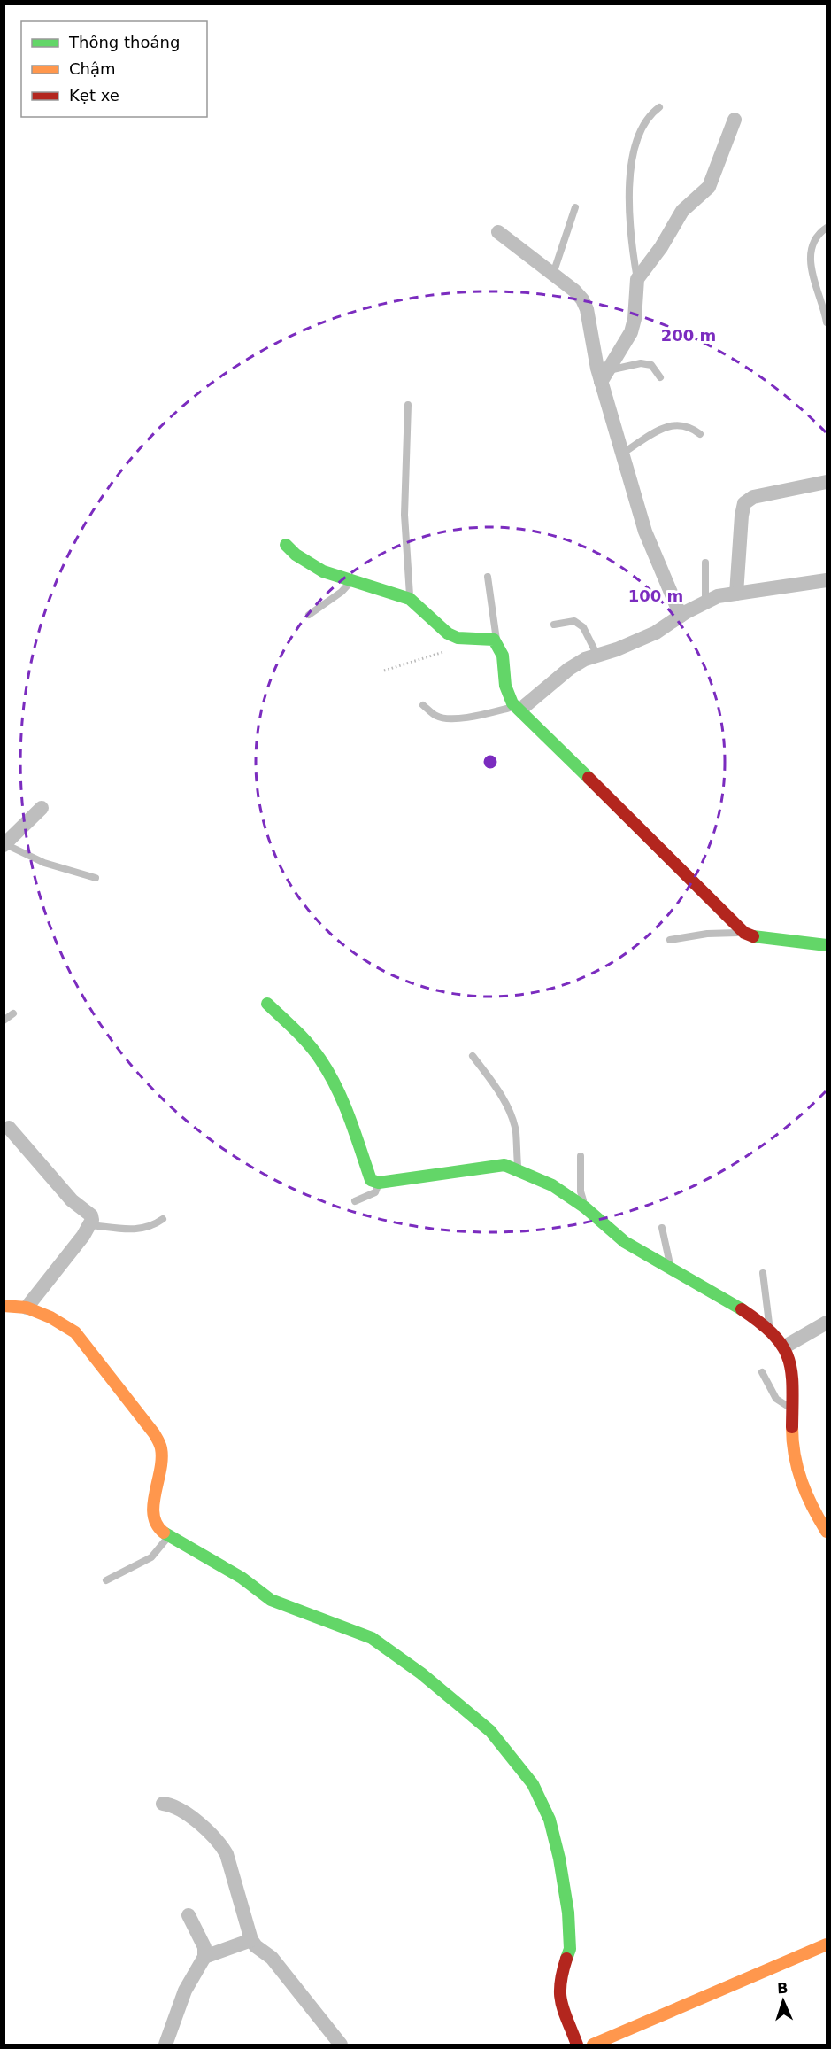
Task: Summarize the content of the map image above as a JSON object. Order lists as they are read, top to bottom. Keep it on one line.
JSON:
{"legend":["Thông thoáng","Chậm","Kẹt xe"],"north":"top","rings":["200 m","100 m"]}
